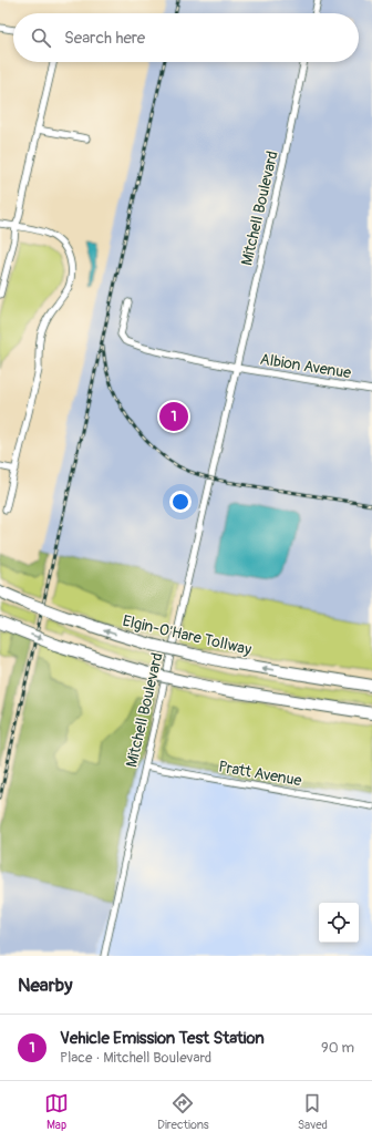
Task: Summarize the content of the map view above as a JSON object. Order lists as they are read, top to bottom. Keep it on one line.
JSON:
{"streets":{"highway":["Elgin-O'Hare Tollway"],"street":["Mitchell Boulevard","Albion Avenue","Pratt Avenue"]},"crossings":[["Mitchell Boulevard","Albion Avenue"],["Mitchell Boulevard","Pratt Avenue"]],"page":{"search":"Search here","pins":"1","heading":"Nearby","list":[{"mark":"1","name":"Vehicle Emission Test Station","note":"Place · Mitchell Boulevard","value":"90 m"}],"nav":["Map","Directions","Saved"]}}
